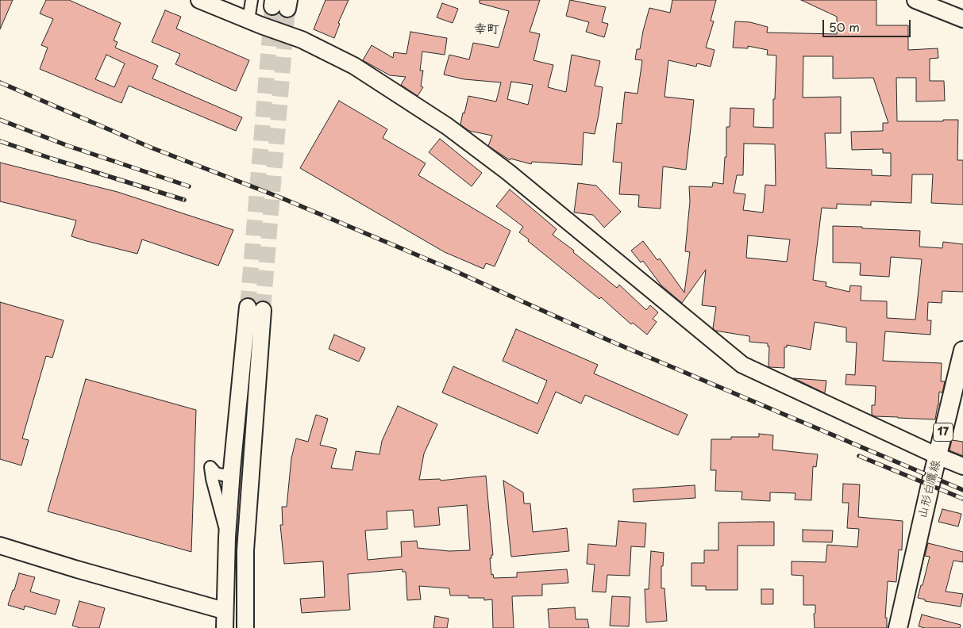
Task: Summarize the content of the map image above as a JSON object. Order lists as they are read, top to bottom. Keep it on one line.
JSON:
{"streets":{"main road":["17","山形白鷹線"]},"districts":["幸町"],"scale_bar":"50 m"}
